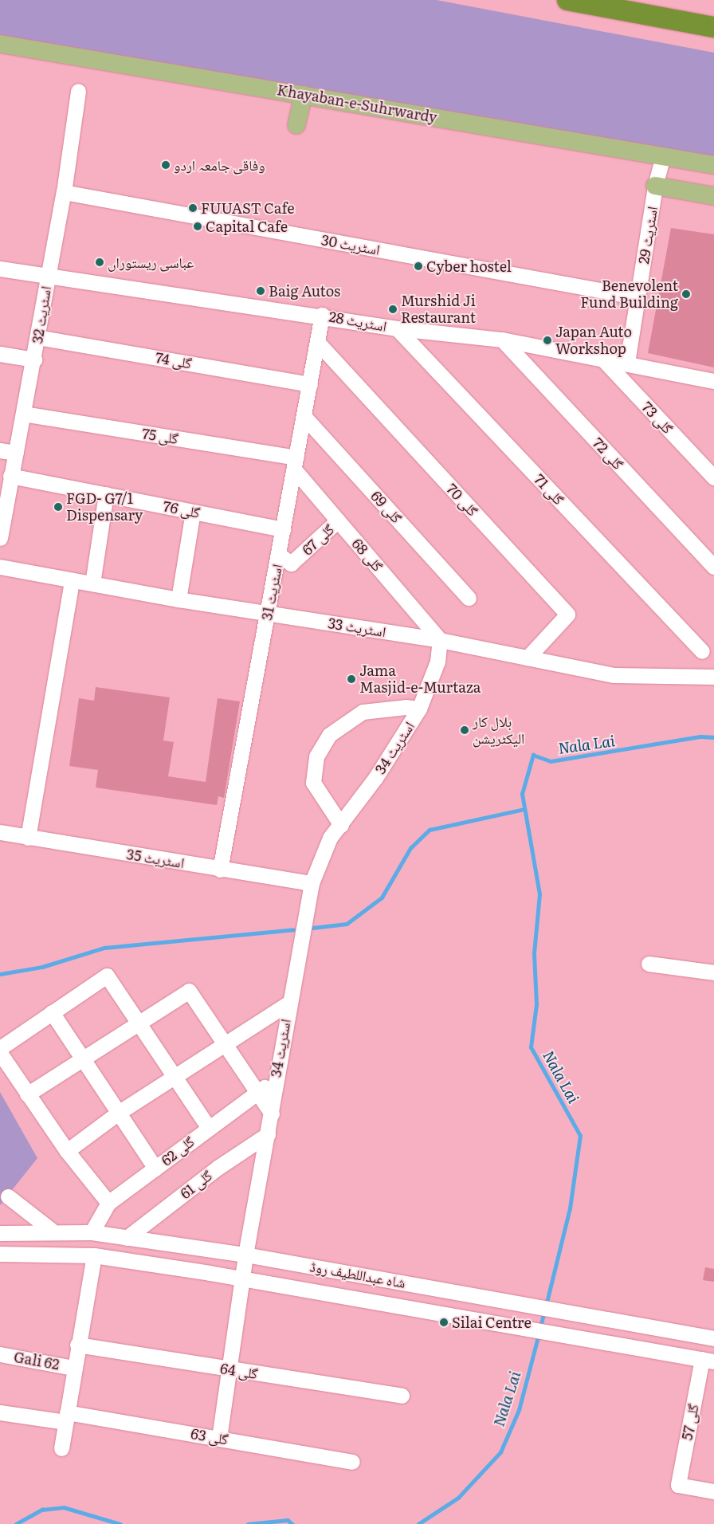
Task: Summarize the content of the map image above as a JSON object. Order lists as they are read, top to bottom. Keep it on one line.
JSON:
{"streets":{"main road":["Khayaban-e-Suhrwardy"],"street":["اسٹریٹ 29","اسٹریٹ 30","اسٹریٹ 32","اسٹریٹ 28","گلی 74","گلی 73","گلی 75","گلی 72","گلی 71","گلی 70","گلی 69","گلی 76","گلی 67","گلی 68","اسٹریٹ 31","اسٹریٹ 33","اسٹریٹ 34","اسٹریٹ 35","گلی 62","گلی 61","شاہ عبداللطیف روڈ","Gali 62","گلی 64","گلی 57","گلی 63"]},"crossings":[["Khayaban-e-Suhrwardy","اسٹریٹ 29"],["اسٹریٹ 29","اسٹریٹ 30"],["اسٹریٹ 29","اسٹریٹ 28"],["اسٹریٹ 30","اسٹریٹ 32"],["اسٹریٹ 32","اسٹریٹ 28"],["اسٹریٹ 32","گلی 74"],["اسٹریٹ 32","گلی 75"],["اسٹریٹ 32","گلی 76"],["اسٹریٹ 28","گلی 73"],["اسٹریٹ 28","گلی 72"],["اسٹریٹ 28","گلی 71"],["اسٹریٹ 28","اسٹریٹ 31"],["گلی 74","اسٹریٹ 31"],["گلی 75","گلی 68"],["گلی 75","اسٹریٹ 31"],["گلی 70","اسٹریٹ 31"],["گلی 70","اسٹریٹ 33"],["گلی 69","اسٹریٹ 31"],["گلی 76","اسٹریٹ 31"],["گلی 67","گلی 68"],["گلی 67","اسٹریٹ 31"],["گلی 68","اسٹریٹ 31"],["گلی 68","اسٹریٹ 33"],["گلی 68","اسٹریٹ 34"],["اسٹریٹ 31","اسٹریٹ 33"],["اسٹریٹ 31","اسٹریٹ 35"],["اسٹریٹ 33","اسٹریٹ 34"],["اسٹریٹ 34","اسٹریٹ 35"],["اسٹریٹ 34","گلی 62"],["اسٹریٹ 34","گلی 61"],["اسٹریٹ 34","شاہ عبداللطیف روڈ"],["اسٹریٹ 34","گلی 64"],["اسٹریٹ 34","گلی 63"],["گلی 62","شاہ عبداللطیف روڈ"],["گلی 61","شاہ عبداللطیف روڈ"],["شاہ عبداللطیف روڈ","گلی 57"]],"water":["Nala Lai"],"places":["وفاقی جامعہ اردو","FUUAST Cafe","Capital Cafe","عباسی ریستوراں","Cyber hostel","Baig Autos","Benevolent Fund Building","Murshid Ji Restaurant","Japan Auto Workshop","FGD- G7/1 Dispensary","Jama Masjid-e-Murtaza","بلال کار الیکٹریشن","Silai Centre"]}
